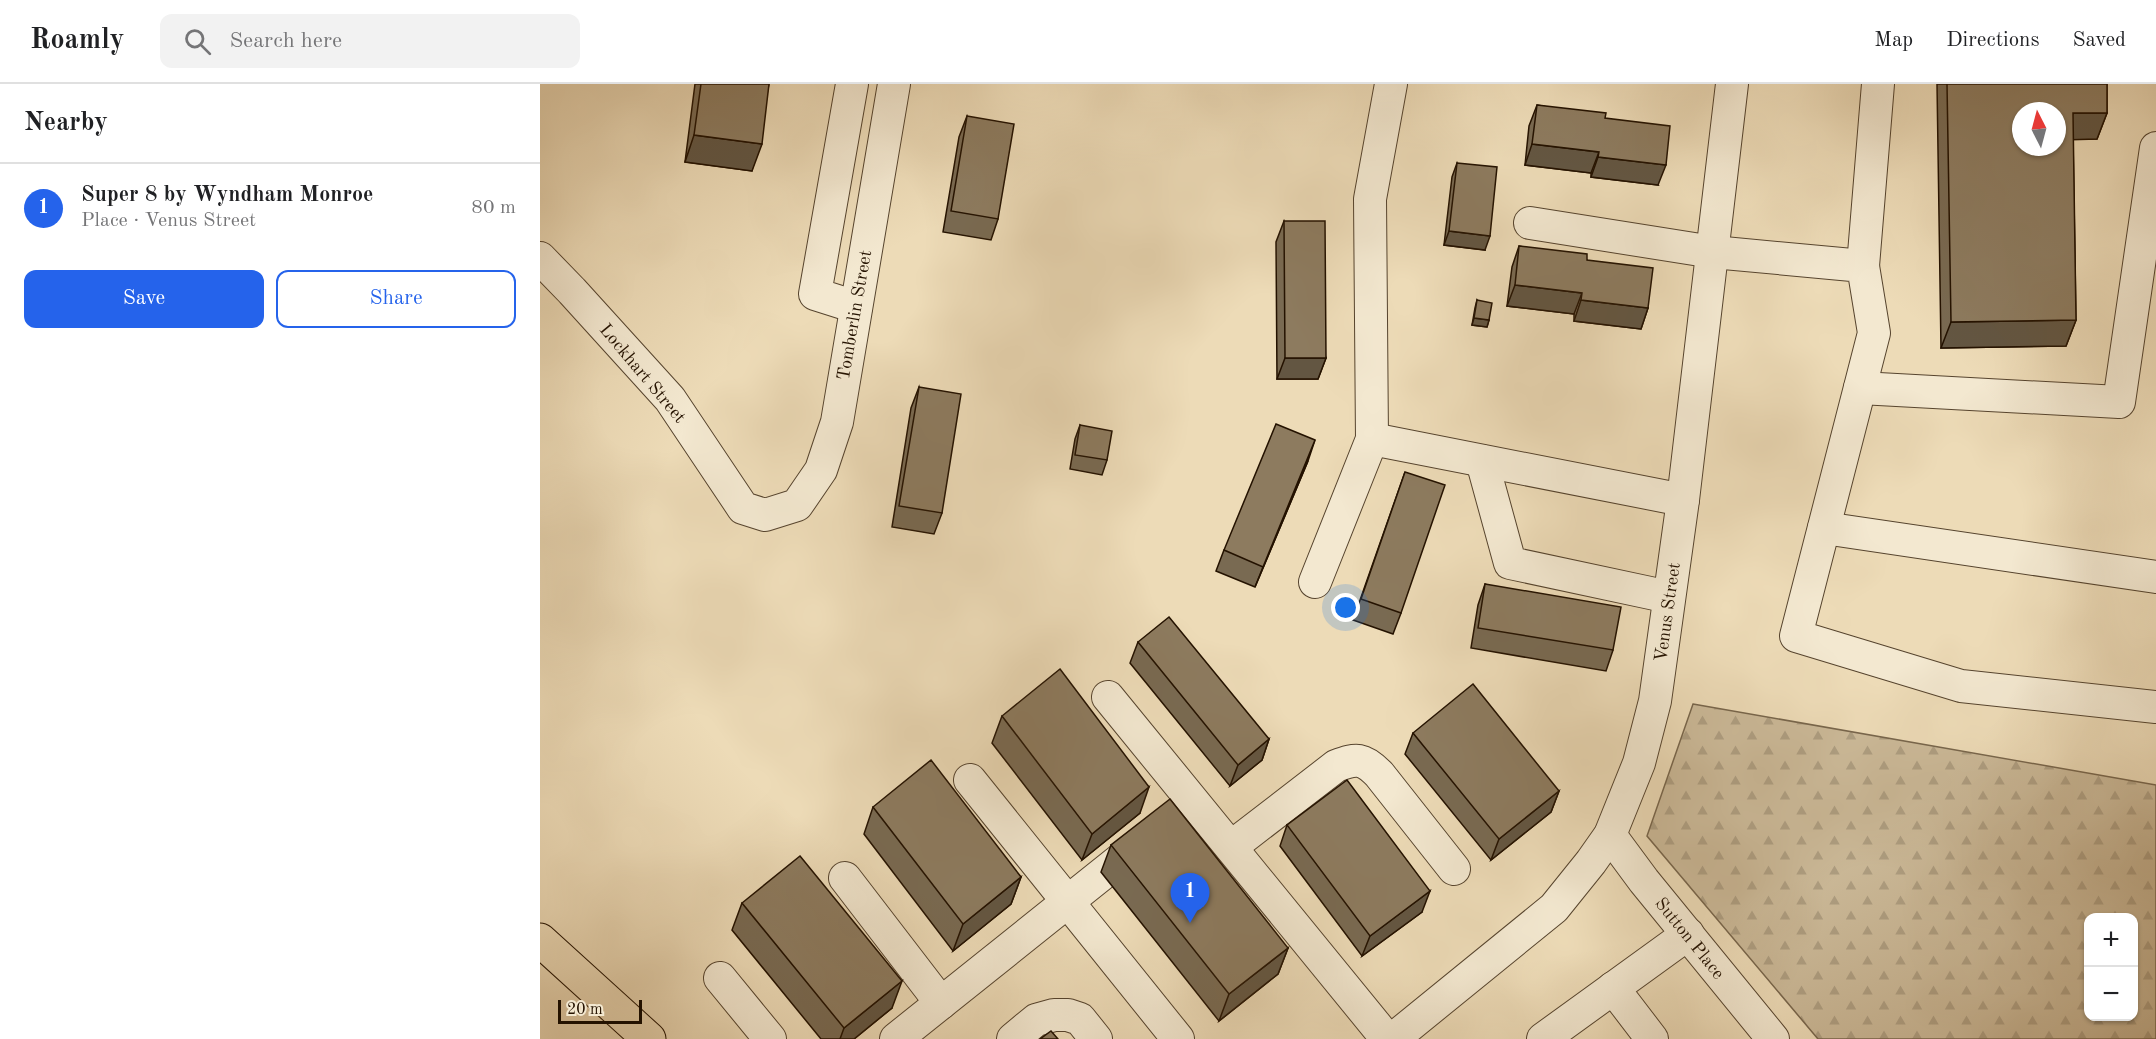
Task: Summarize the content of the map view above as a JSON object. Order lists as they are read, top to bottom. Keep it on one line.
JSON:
{"streets":{"street":["Tomberlin Street","Lockhart Street","Venus Street","Sutton Place"]},"crossings":[["Tomberlin Street","Lockhart Street"],["Venus Street","Sutton Place"]],"scale_bar":"20 m","north":"top","page":{"header":"Roamly","search":"Search here","nav":["Map","Directions","Saved"],"heading":"Nearby","list":[{"mark":"1","name":"Super 8 by Wyndham Monroe","note":"Place · Venus Street","value":"80 m"}],"buttons":["Save","Share"],"pins":"1","map_buttons":["+","−"],"scale":"20 m"}}
